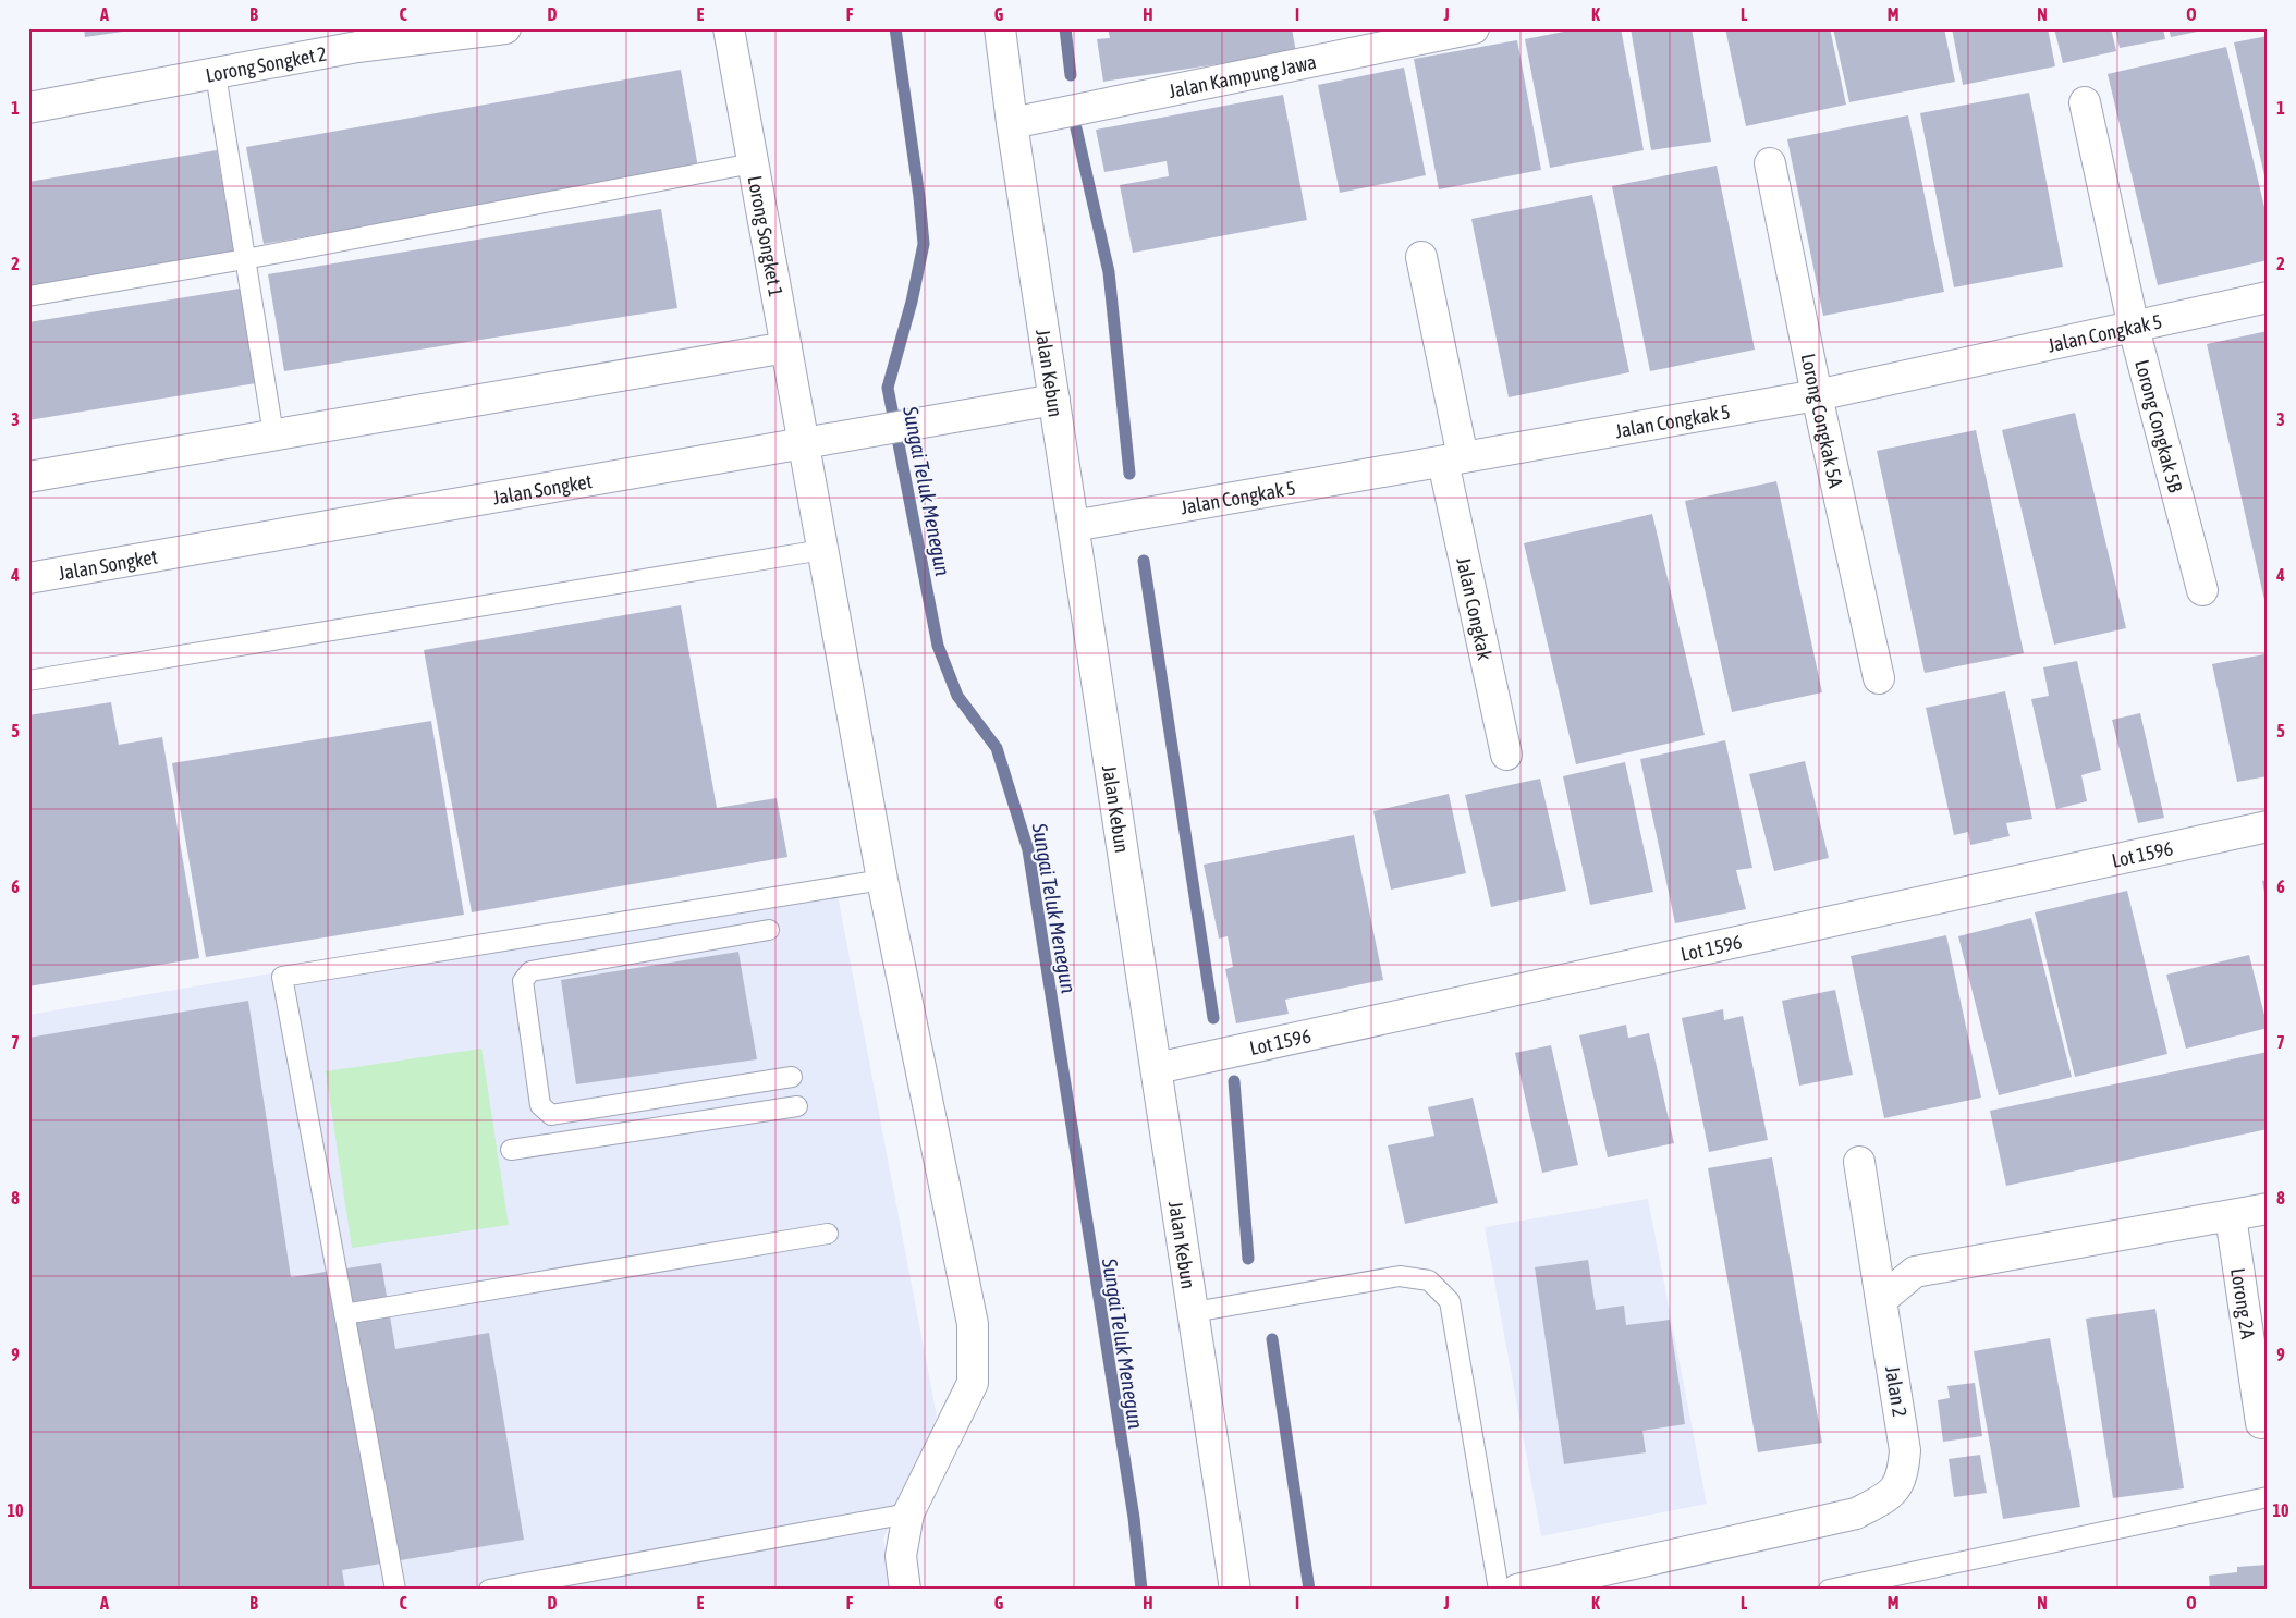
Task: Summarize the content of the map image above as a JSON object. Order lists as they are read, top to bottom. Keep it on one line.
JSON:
{"streets":{"street":["Lorong Songket 2","Jalan Kampung Jawa","Lorong Songket 1","Jalan Congkak 5","Jalan Kebun","Lorong Congkak 5A","Lorong Congkak 5B","Jalan Songket","Jalan Congkak","Lot 1596","Lorong 2A","Jalan 2"]},"crossings":[["Jalan Kampung Jawa","Jalan Kebun"],["Lorong Songket 1","Jalan Songket"],["Jalan Congkak 5","Jalan Kebun"],["Jalan Congkak 5","Lorong Congkak 5A"],["Jalan Congkak 5","Lorong Congkak 5B"],["Jalan Congkak 5","Jalan Congkak"],["Jalan Kebun","Jalan Songket"],["Jalan Kebun","Lot 1596"]],"water":["Sungai Teluk Menegun"],"grid":{"columns":["A","B","C","D","E","F","G","H","I","J","K","L","M","N","O"],"rows":["1","2","3","4","5","6","7","8","9","10"]}}
